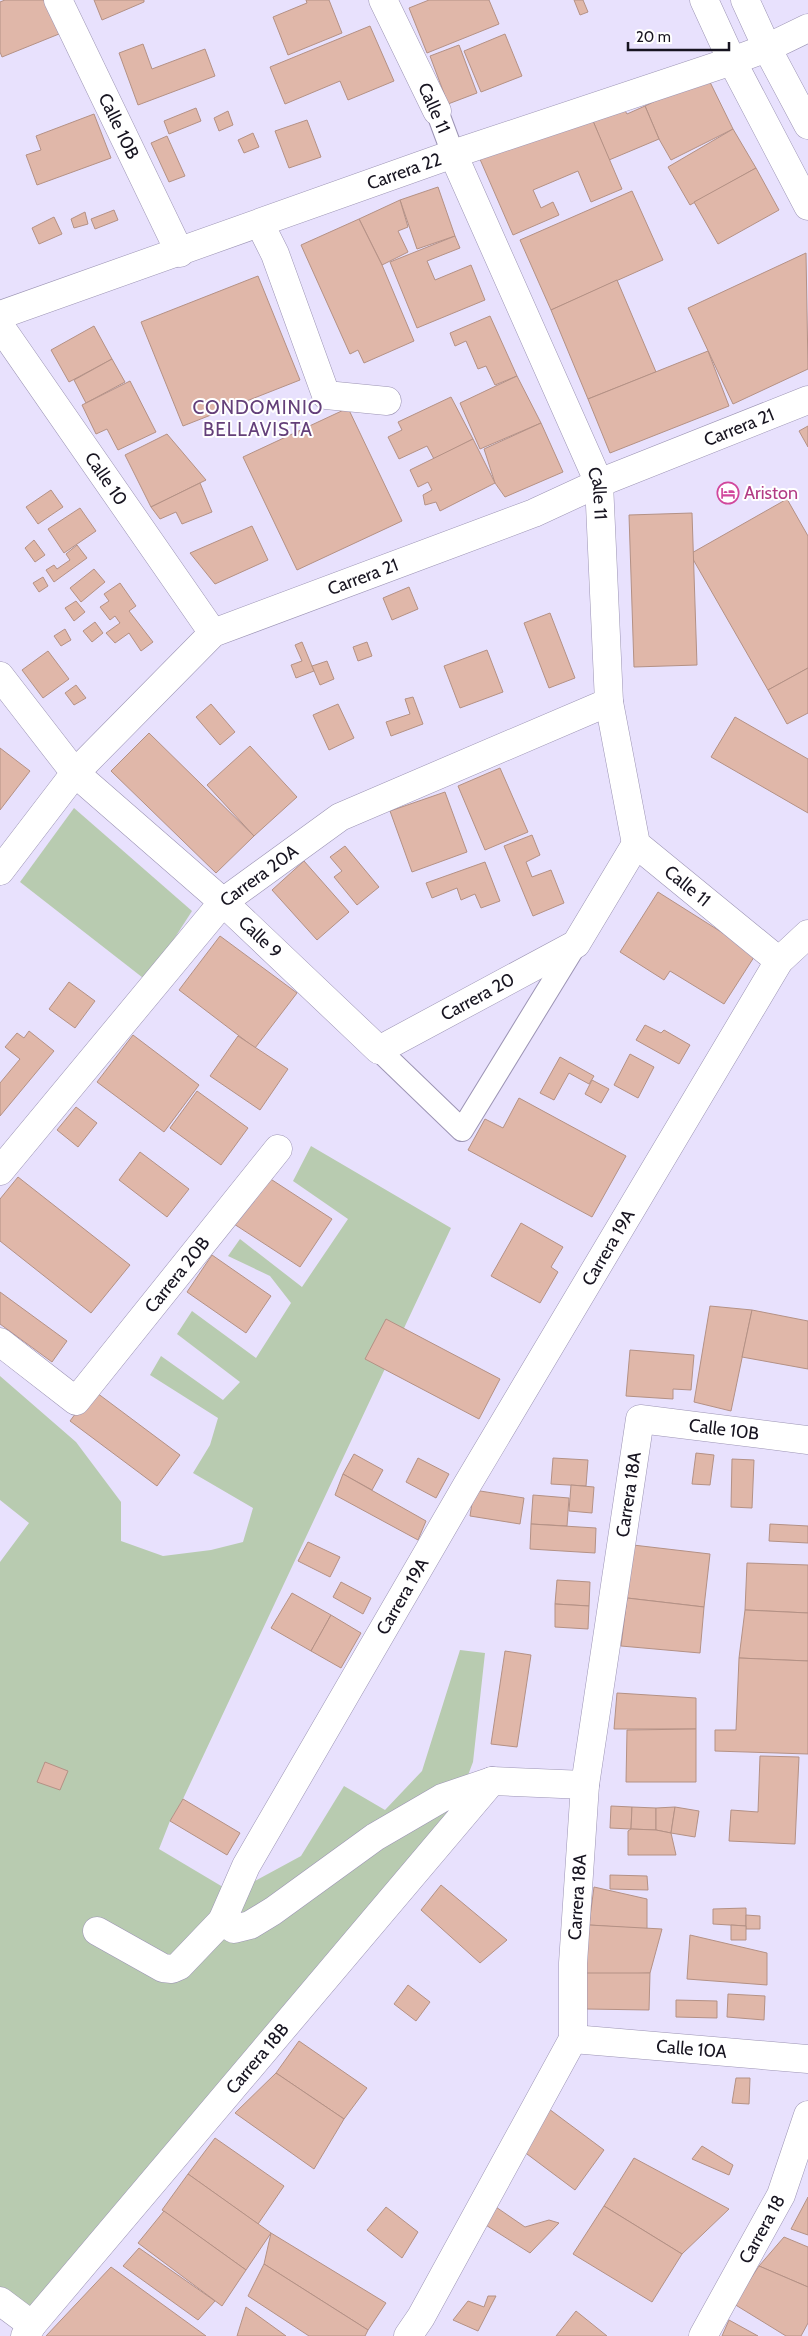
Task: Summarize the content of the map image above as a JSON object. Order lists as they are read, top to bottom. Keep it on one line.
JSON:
{"streets":{"street":["Calle 11","Calle 10B","Carrera 22","Carrera 21","Calle 10","Carrera 20A","Calle 9","Carrera 20","Carrera 19A","Carrera 20B","Carrera 18A","Calle 10A","Carrera 18B","Carrera 18"]},"crossings":[["Calle 11","Carrera 22"],["Calle 11","Carrera 21"],["Calle 11","Carrera 20A"],["Calle 11","Carrera 19A"],["Calle 10B","Carrera 22"],["Calle 10B","Carrera 18A"],["Carrera 21","Calle 10"],["Carrera 21","Calle 9"],["Carrera 20A","Calle 9"],["Calle 9","Carrera 20"],["Carrera 18A","Calle 10A"]],"districts":["CONDOMINIO BELLAVISTA"],"places":{"hotel":["Ariston"]},"scale_bar":"20 m"}
